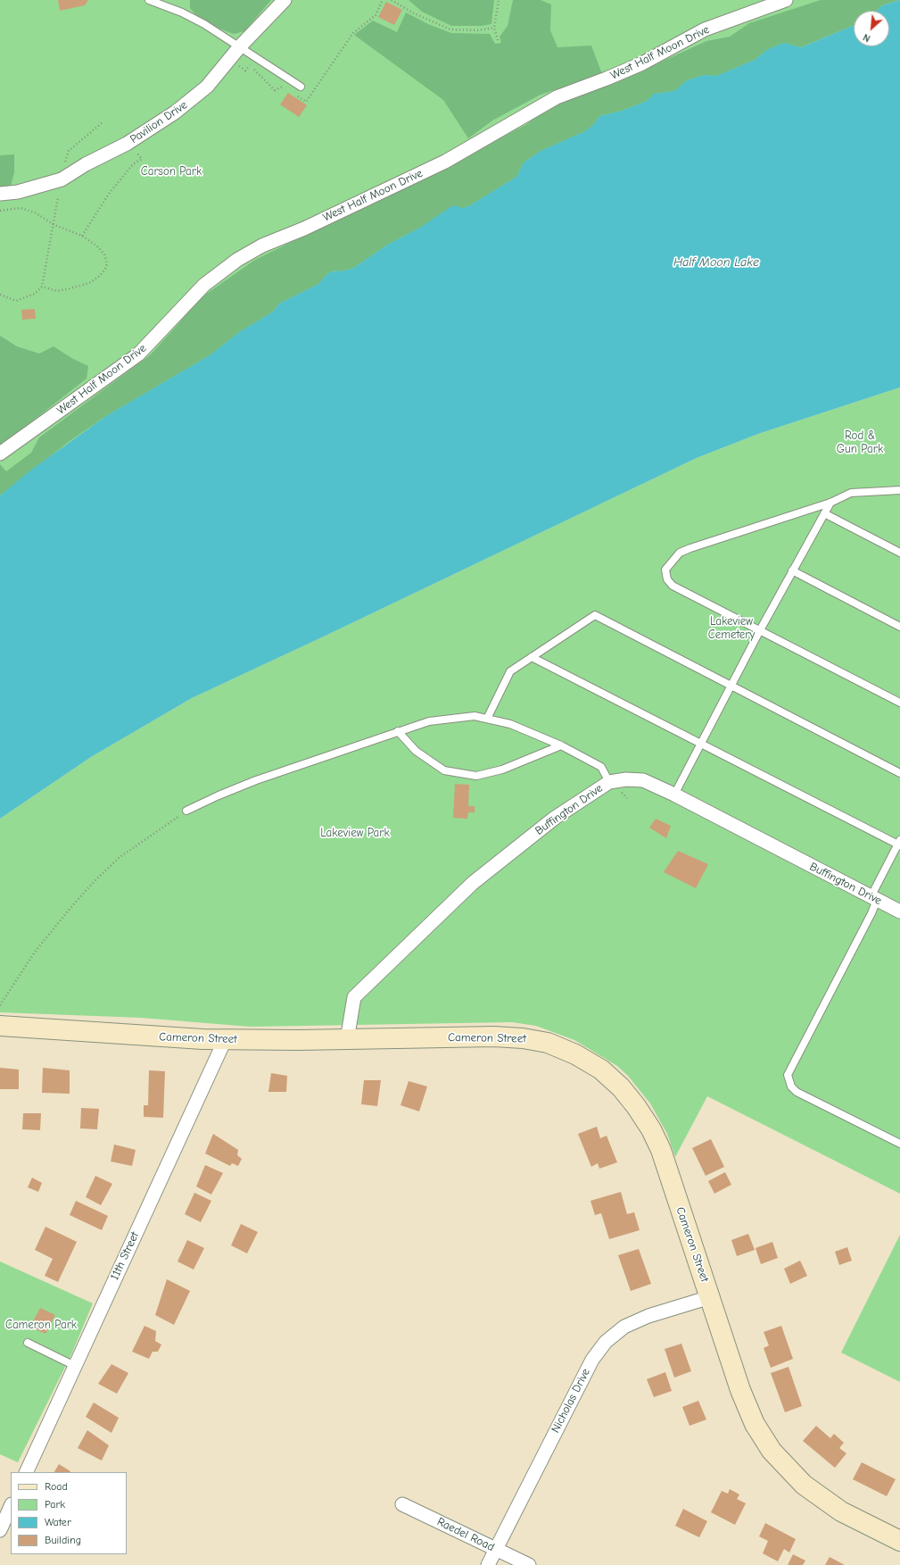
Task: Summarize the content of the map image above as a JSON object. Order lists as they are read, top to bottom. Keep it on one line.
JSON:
{"streets":{"main road":["Cameron Street"],"street":["West Half Moon Drive","Pavilion Drive","Buffington Drive","11th Street","Nicholas Drive","Raedel Road"]},"crossings":[["Buffington Drive","Cameron Street"],["Cameron Street","11th Street"],["Cameron Street","Nicholas Drive"],["Nicholas Drive","Raedel Road"]],"water":["Half Moon Lake"],"parks":["Carson Park","Rod & Gun Park","Lakeview Cemetery","Lakeview Park","Cameron Park"],"legend":["Road","Park","Water","Building"],"north":"bottom left"}
